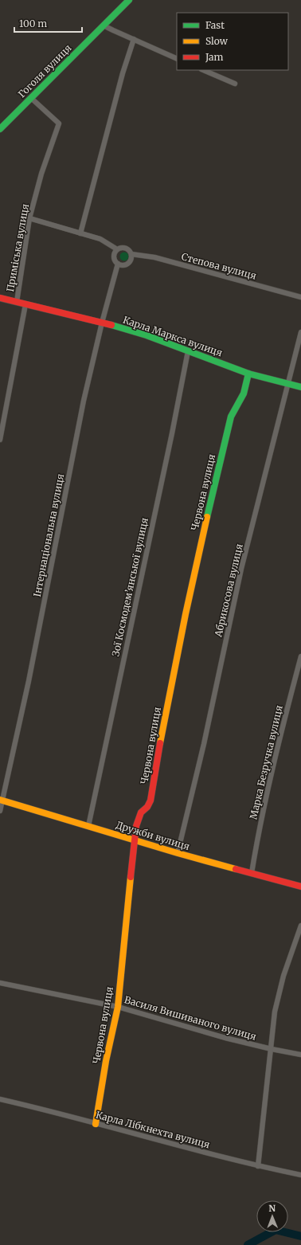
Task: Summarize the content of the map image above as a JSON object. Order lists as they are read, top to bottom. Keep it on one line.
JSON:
{"streets":{"street":["Гоголя вулиця","Приміська вулиця","Степова вулиця","Карла Маркса вулиця","Червона вулиця","Інтернаціональна вулиця","Зої Космодем’янської вулиця","Абрикосова вулиця","Марка Безручка вулиця","Дружби вулиця","Василя Вишиваного вулиця","Карла Лібкнехта вулиця"]},"crossings":[["Гоголя вулиця","Приміська вулиця"],["Приміська вулиця","Карла Маркса вулиця"],["Степова вулиця","Інтернаціональна вулиця"],["Карла Маркса вулиця","Червона вулиця"],["Карла Маркса вулиця","Інтернаціональна вулиця"],["Карла Маркса вулиця","Зої Космодем’янської вулиця"],["Карла Маркса вулиця","Абрикосова вулиця"],["Червона вулиця","Дружби вулиця"],["Червона вулиця","Василя Вишиваного вулиця"],["Червона вулиця","Карла Лібкнехта вулиця"],["Інтернаціональна вулиця","Дружби вулиця"],["Зої Космодем’янської вулиця","Дружби вулиця"],["Абрикосова вулиця","Дружби вулиця"],["Марка Безручка вулиця","Дружби вулиця"]],"legend":["Fast","Slow","Jam"],"scale_bar":"100 m","north":"top"}
